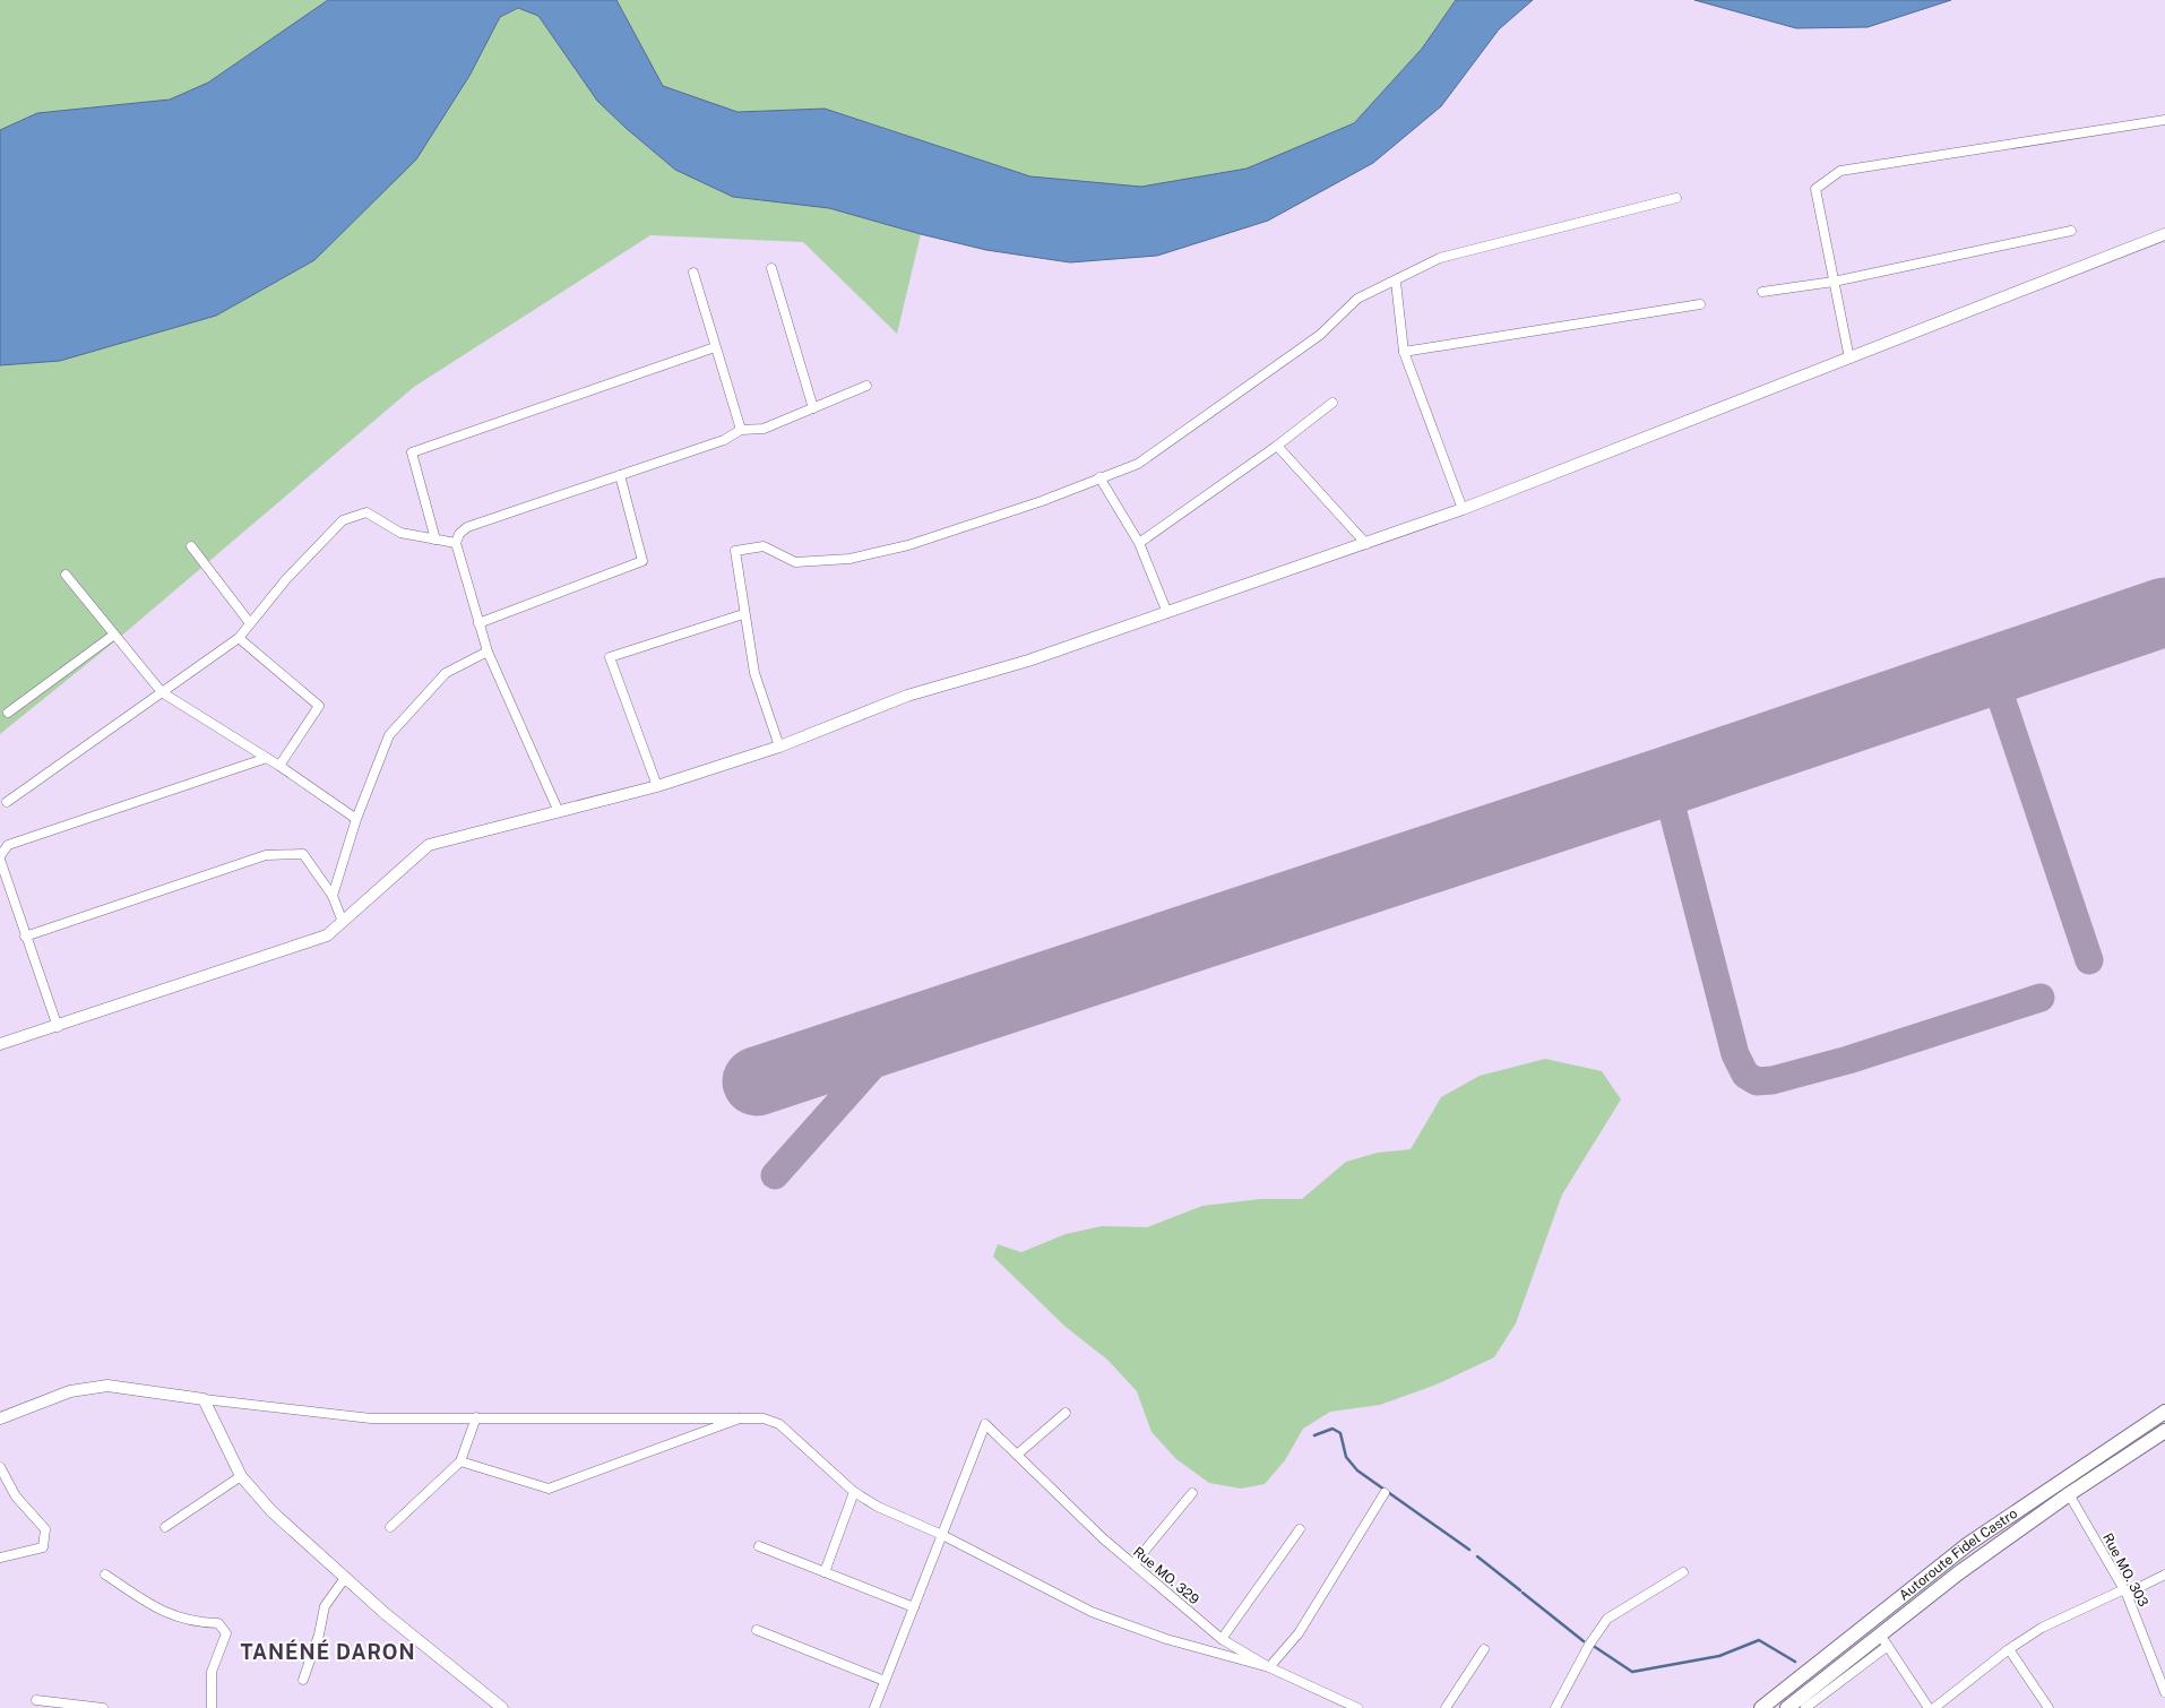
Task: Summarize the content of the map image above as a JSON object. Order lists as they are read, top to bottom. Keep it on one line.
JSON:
{"streets":{"highway":["Autoroute Fidel Castro"],"street":["Rue MO. 303","Rue MO. 329"]},"crossings":[["Autoroute Fidel Castro","Rue MO. 303"]],"districts":["TANÉNÉ DARON"]}
